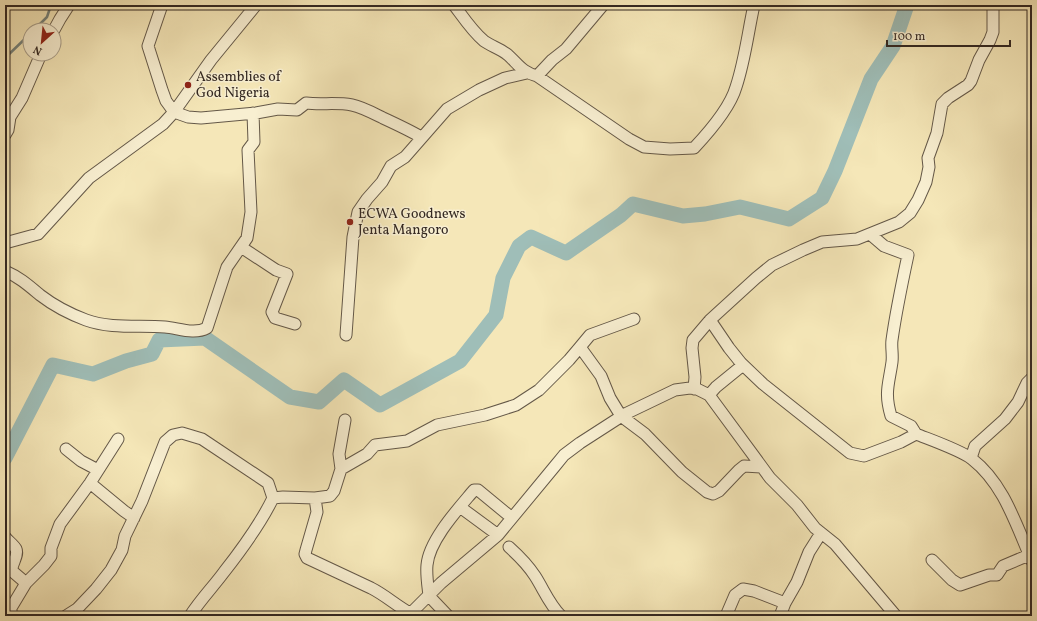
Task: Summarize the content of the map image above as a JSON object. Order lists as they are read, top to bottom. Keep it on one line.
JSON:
{"places":["Assemblies of God Nigeria","ECWA Goodnews Jenta Mangoro"],"scale_bar":"100 m","north":"bottom left"}
